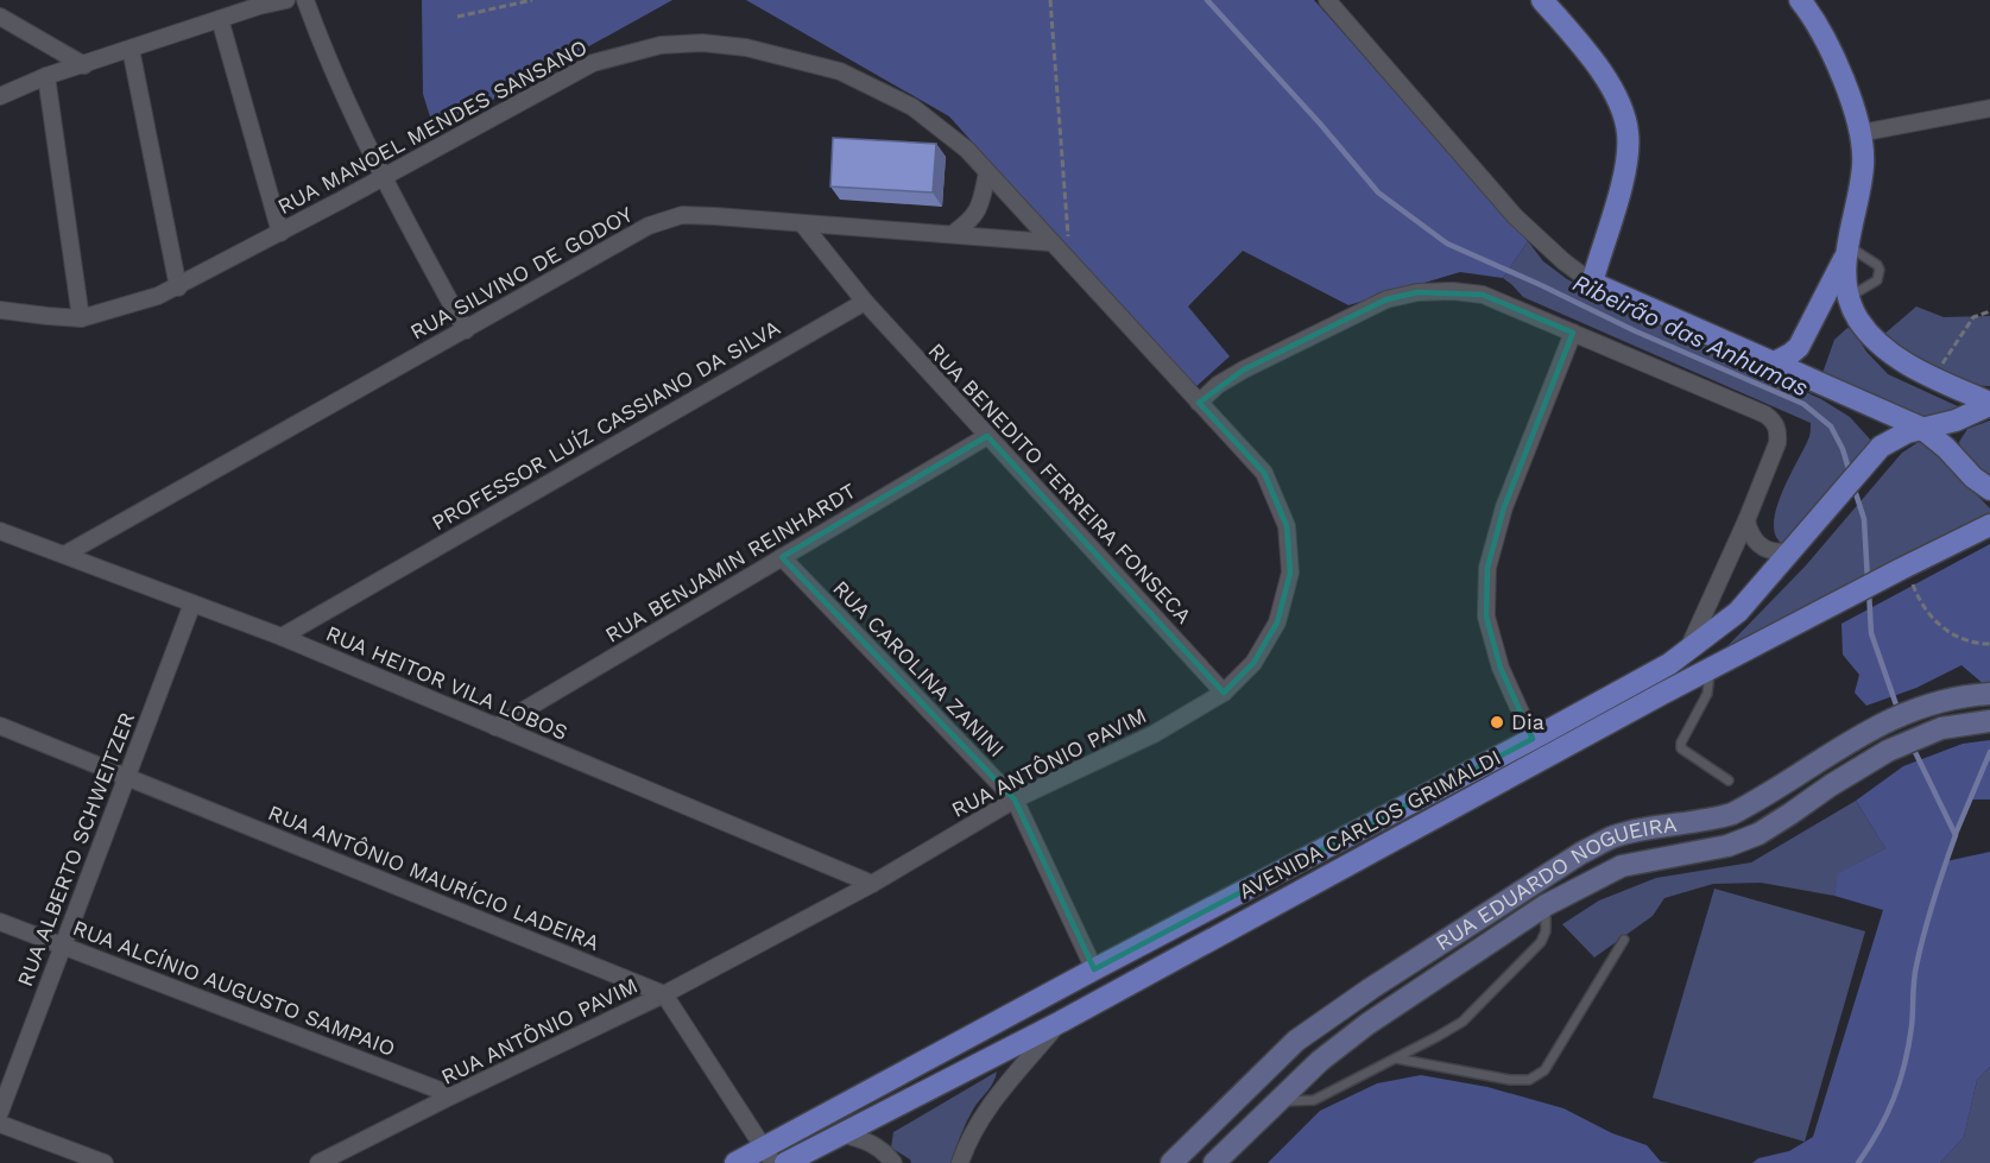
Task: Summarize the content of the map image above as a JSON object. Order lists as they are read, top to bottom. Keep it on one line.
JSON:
{"streets":{"main road":["AVENIDA CARLOS GRIMALDI","RUA EDUARDO NOGUEIRA"],"street":["RUA MANOEL MENDES SANSANO","RUA SILVINO DE GODOY","PROFESSOR LUÍZ CASSIANO DA SILVA","RUA BENEDITO FERREIRA FONSECA","RUA BENJAMIN REINHARDT","RUA CAROLINA ZANINI","RUA HEITOR VILA LOBOS","RUA ANTÔNIO PAVIM","RUA ALBERTO SCHWEITZER","RUA ANTÔNIO MAURÍCIO LADEIRA","RUA ALCÍNIO AUGUSTO SAMPAIO"]},"crossings":[["RUA MANOEL MENDES SANSANO","RUA SILVINO DE GODOY"],["RUA MANOEL MENDES SANSANO","RUA ANTÔNIO PAVIM"],["RUA SILVINO DE GODOY","RUA HEITOR VILA LOBOS"],["RUA SILVINO DE GODOY","RUA ANTÔNIO PAVIM"],["PROFESSOR LUÍZ CASSIANO DA SILVA","RUA BENEDITO FERREIRA FONSECA"],["PROFESSOR LUÍZ CASSIANO DA SILVA","RUA HEITOR VILA LOBOS"],["RUA BENEDITO FERREIRA FONSECA","RUA BENJAMIN REINHARDT"],["RUA BENEDITO FERREIRA FONSECA","RUA ANTÔNIO PAVIM"],["RUA BENJAMIN REINHARDT","RUA CAROLINA ZANINI"],["RUA BENJAMIN REINHARDT","RUA HEITOR VILA LOBOS"],["RUA CAROLINA ZANINI","RUA ANTÔNIO PAVIM"],["RUA CAROLINA ZANINI","AVENIDA CARLOS GRIMALDI"],["RUA HEITOR VILA LOBOS","RUA ANTÔNIO PAVIM"],["RUA HEITOR VILA LOBOS","RUA ALBERTO SCHWEITZER"],["RUA ANTÔNIO PAVIM","RUA ANTÔNIO MAURÍCIO LADEIRA"],["RUA ANTÔNIO PAVIM","RUA ALCÍNIO AUGUSTO SAMPAIO"],["RUA ALBERTO SCHWEITZER","RUA ANTÔNIO MAURÍCIO LADEIRA"],["RUA ALBERTO SCHWEITZER","RUA ALCÍNIO AUGUSTO SAMPAIO"]],"water":["Ribeirão das Anhumas"],"places":["Dia"]}
